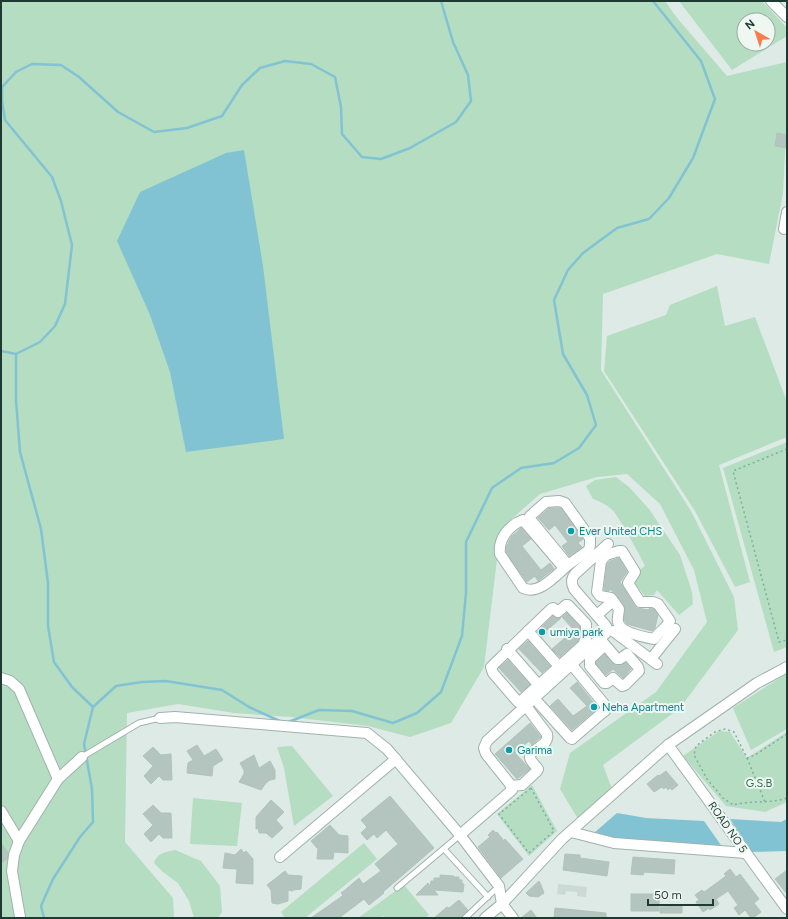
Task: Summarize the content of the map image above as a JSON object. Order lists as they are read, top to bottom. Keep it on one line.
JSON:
{"streets":{"street":["ROAD NO 5"]},"parks":["G.S.B"],"places":["Ever United CHS","umiya park","Neha Apartment","Garima"],"scale_bar":"50 m","north":"top left"}
